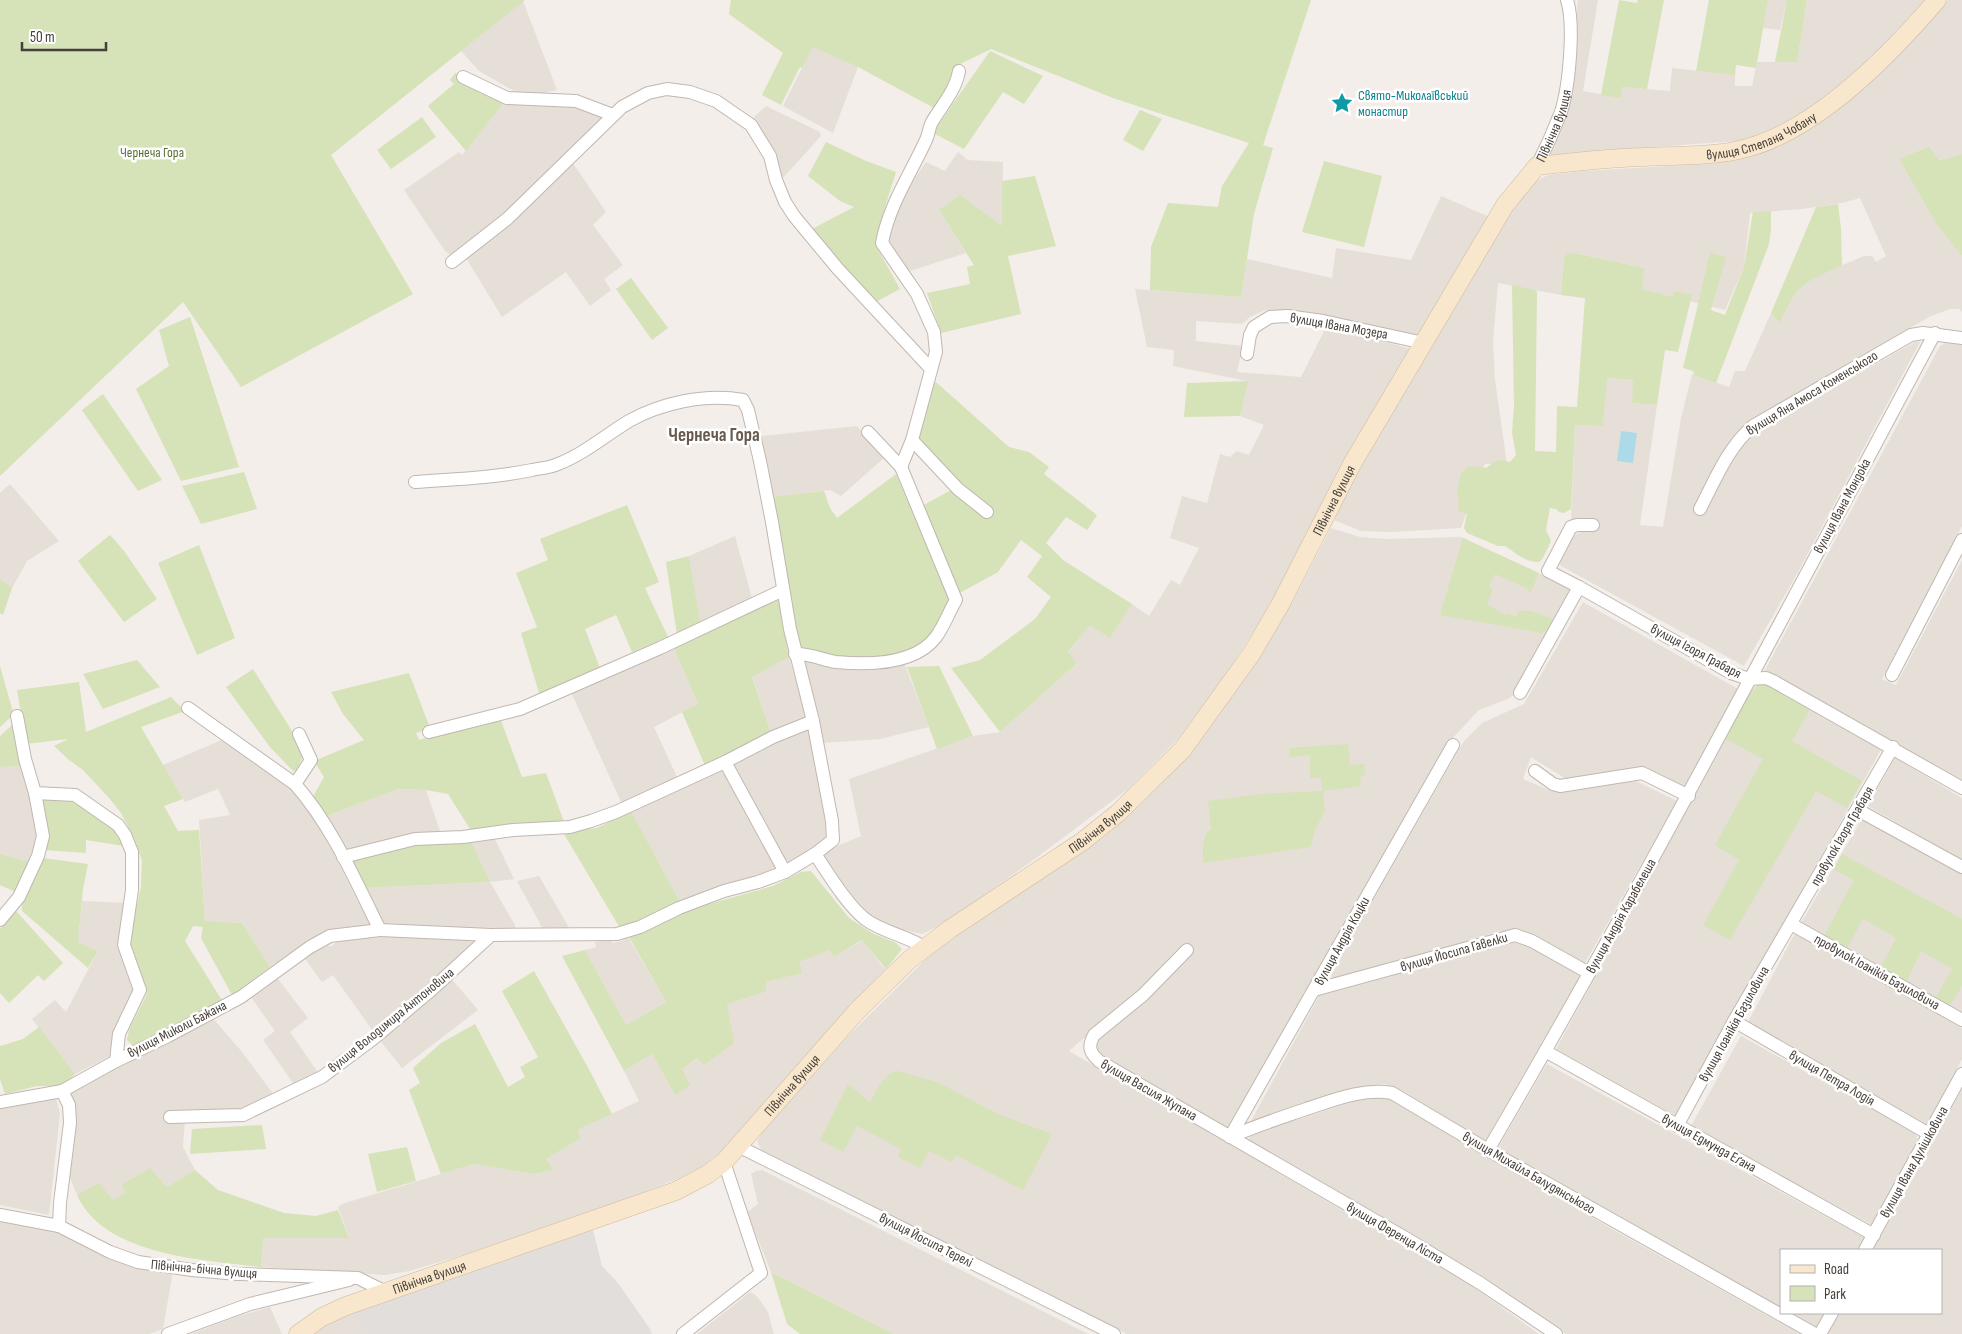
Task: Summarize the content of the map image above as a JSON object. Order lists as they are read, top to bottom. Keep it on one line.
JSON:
{"streets":{"street":["Північна вулиця","вулиця Степана Чобану","вулиця Івана Мозера","вулиця Яна Амоса Коменського","вулиця Івана Мондока","вулиця Ігоря Грабаря","провулок Ігоря Грабаря","вулиця Андрія Карабелеша","вулиця Андрія Коцки","вулиця Йосипа Гавелки","провулок Іоанікія Базиловича","вулиця Володимира Антоновича","вулиця Іоанікія Базиловича","вулиця Миколи Бажана","вулиця Петра Лодія","вулиця Василя Жупана","вулиця Едмунда Еґана","вулиця Івана Дулішковича","вулиця Михайла Балудянського","вулиця Ференца Ліста","вулиця Йосипа Терелі","Північна-бічна вулиця"]},"crossings":[["Північна вулиця","вулиця Степана Чобану"],["Північна вулиця","вулиця Івана Мозера"],["Північна вулиця","вулиця Йосипа Терелі"],["Північна вулиця","Північна-бічна вулиця"],["вулиця Яна Амоса Коменського","вулиця Івана Мондока"],["вулиця Івана Мондока","вулиця Ігоря Грабаря"],["вулиця Івана Мондока","вулиця Андрія Карабелеша"],["вулиця Ігоря Грабаря","провулок Ігоря Грабаря"],["вулиця Ігоря Грабаря","вулиця Андрія Карабелеша"],["провулок Ігоря Грабаря","провулок Іоанікія Базиловича"],["провулок Ігоря Грабаря","вулиця Іоанікія Базиловича"],["вулиця Андрія Карабелеша","вулиця Йосипа Гавелки"],["вулиця Андрія Карабелеша","вулиця Едмунда Еґана"],["вулиця Андрія Карабелеша","вулиця Михайла Балудянського"],["вулиця Андрія Коцки","вулиця Йосипа Гавелки"],["вулиця Андрія Коцки","вулиця Василя Жупана"],["вулиця Андрія Коцки","вулиця Михайла Балудянського"],["вулиця Андрія Коцки","вулиця Ференца Ліста"],["провулок Іоанікія Базиловича","вулиця Іоанікія Базиловича"],["вулиця Володимира Антоновича","вулиця Миколи Бажана"],["вулиця Іоанікія Базиловича","вулиця Петра Лодія"],["вулиця Іоанікія Базиловича","вулиця Едмунда Еґана"],["вулиця Петра Лодія","вулиця Івана Дулішковича"],["вулиця Василя Жупана","вулиця Михайла Балудянського"],["вулиця Василя Жупана","вулиця Ференца Ліста"],["вулиця Едмунда Еґана","вулиця Івана Дулішковича"],["вулиця Михайла Балудянського","вулиця Ференца Ліста"]],"districts":["Чернеча Гора"],"parks":["Чернеча Гора"],"places":{"place":["Свято-Миколаївський монастир"]},"legend":["Road","Park"],"scale_bar":"50 m"}
